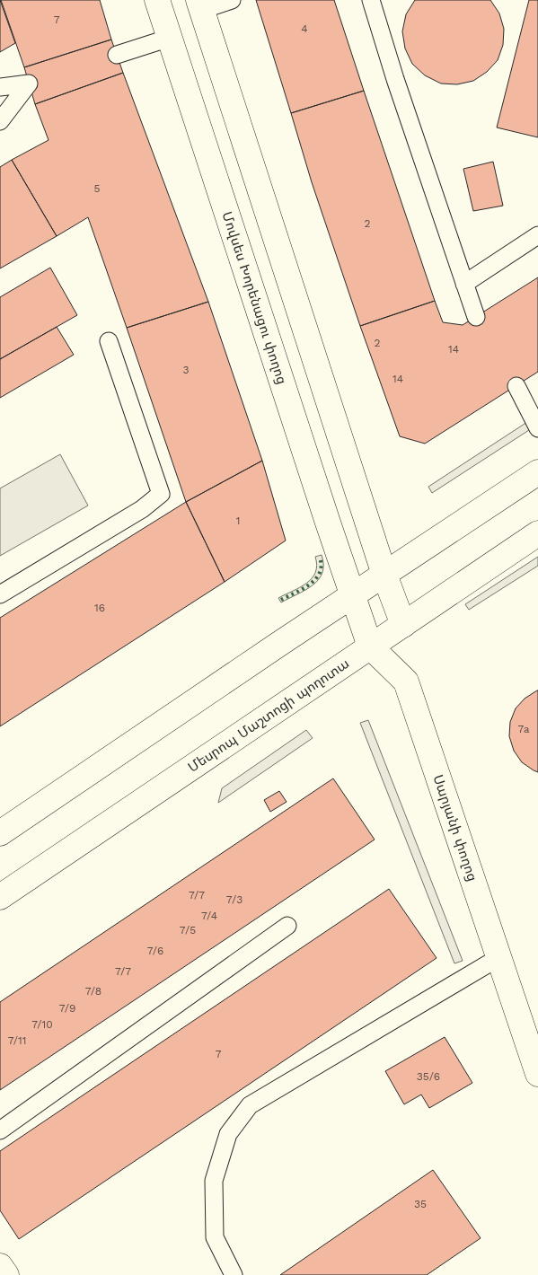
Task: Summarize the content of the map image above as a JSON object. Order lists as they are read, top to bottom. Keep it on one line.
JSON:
{"streets":{"main road":["Մովսես Խորենացու փողոց","Մեսրոպ Մաշտոցի պողոտա","Սարյանի փողոց"]},"crossings":[["Մովսես Խորենացու փողոց","Սարյանի փողոց"],["Մեսրոպ Մաշտոցի պողոտա","Սարյանի փողոց"]],"house_numbers":["7","4","5","2","2","14","3","14","1","16","7a","7/7","7/3","7/4","7/5","7/6","7/7","7/8","7/9","7/10","7/11","7","35/6","35"]}
